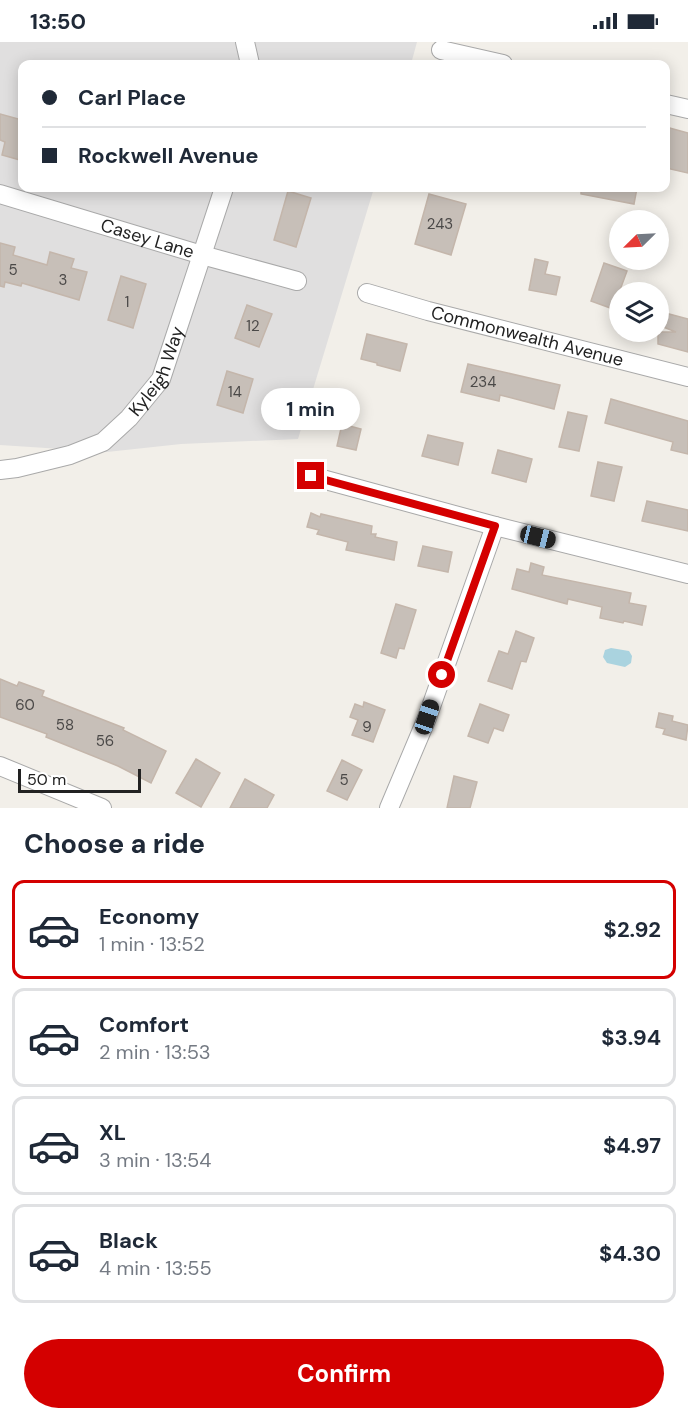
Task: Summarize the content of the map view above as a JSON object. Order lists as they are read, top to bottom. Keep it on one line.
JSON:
{"streets":{"street":["Casey Lane","Commonwealth Avenue","Kyleigh Way"]},"crossings":[["Casey Lane","Kyleigh Way"]],"house_numbers":["243","5","3","1","12","234","14","60","58","9","56","5"],"scale_bar":"50 m","north":"bottom left","page":{"status":"13:50","banner":["Carl Place","Rockwell Avenue"],"bubble":"1 min","scale":"50 m","heading":"Choose a ride","list":[{"name":"Economy","note":"1 min · 13:52","value":"$2.92"},{"name":"Comfort","note":"2 min · 13:53","value":"$3.94"},{"name":"XL","note":"3 min · 13:54","value":"$4.97"},{"name":"Black","note":"4 min · 13:55","value":"$4.30"}],"buttons":"Confirm"}}
